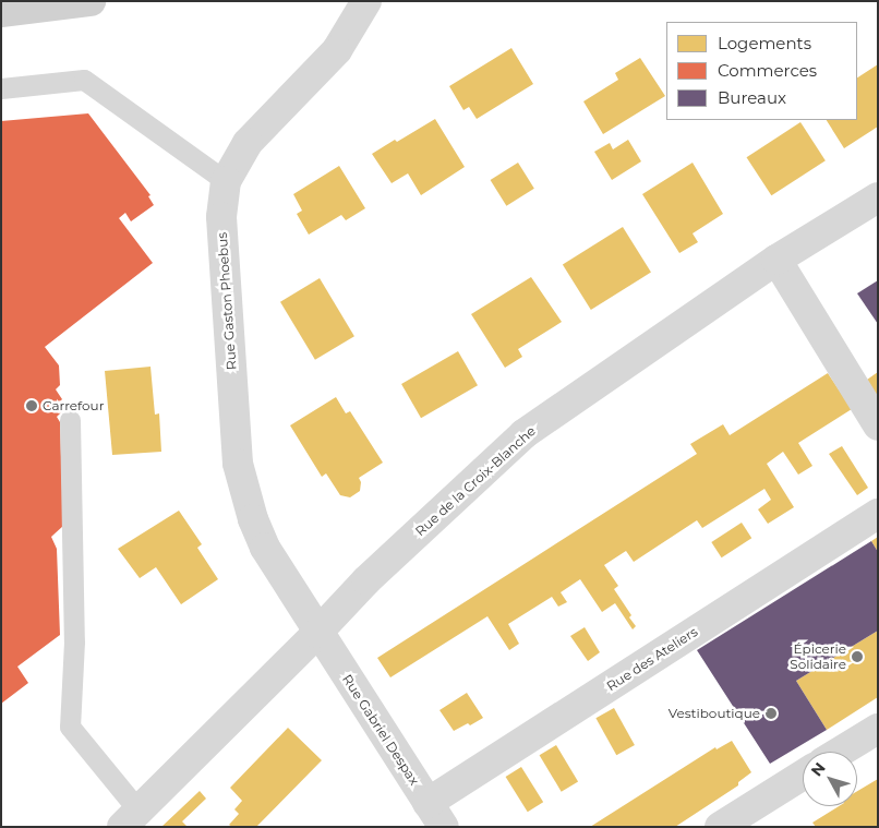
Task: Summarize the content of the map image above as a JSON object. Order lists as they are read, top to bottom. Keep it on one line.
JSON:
{"streets":{"street":["Rue Gaston Phoebus","Rue de la Croix-Blanche","Rue des Ateliers","Rue Gabriel Despax"]},"crossings":[["Rue Gaston Phoebus","Rue de la Croix-Blanche"],["Rue Gaston Phoebus","Rue Gabriel Despax"],["Rue de la Croix-Blanche","Rue Gabriel Despax"],["Rue des Ateliers","Rue Gabriel Despax"]],"places":["Carrefour","Épicerie Solidaire","Vestiboutique"],"legend":["Logements","Commerces","Bureaux"],"north":"top left"}
